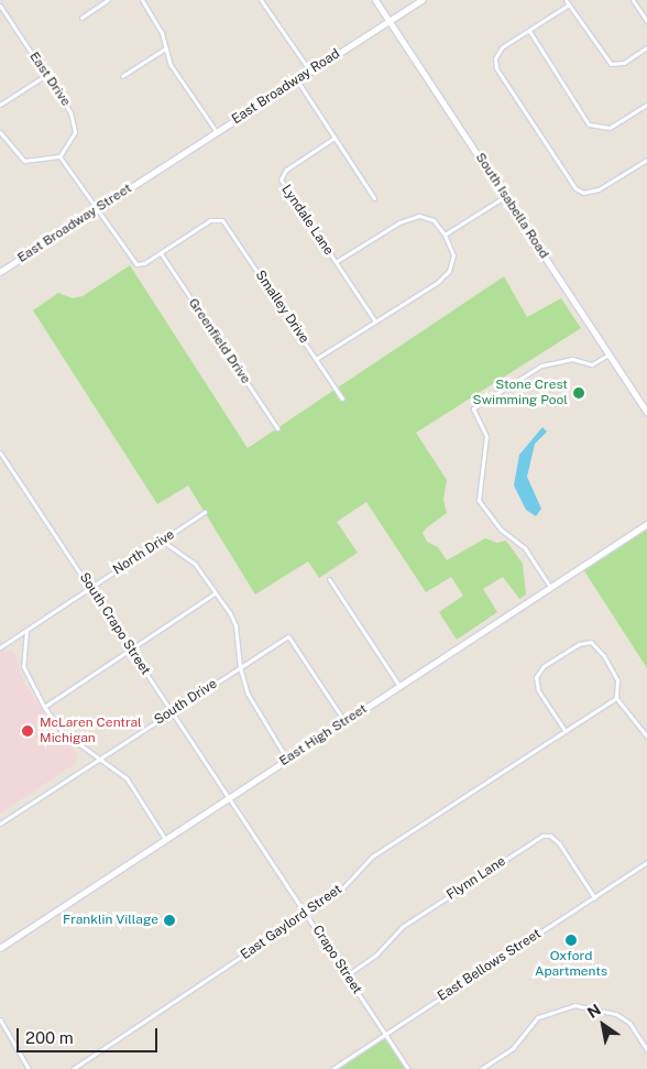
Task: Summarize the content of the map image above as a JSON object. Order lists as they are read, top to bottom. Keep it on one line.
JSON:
{"streets":{"main road":["South Isabella Road"],"street":["East Drive","East Broadway Road","Lyndale Lane","East Broadway Street","Smalley Drive","Greenfield Drive","North Drive","South Crapo Street","South Drive","East High Street","Flynn Lane","East Gaylord Street","Crapo Street","East Bellows Street"]},"crossings":[["East Broadway Road","South Isabella Road"],["East Broadway Road","East Broadway Street"],["Smalley Drive","Greenfield Drive"],["North Drive","South Crapo Street"],["South Crapo Street","South Drive"],["South Crapo Street","East High Street"],["South Crapo Street","Crapo Street"],["South Drive","East High Street"],["East High Street","Crapo Street"],["Flynn Lane","Crapo Street"],["Flynn Lane","East Bellows Street"],["East Gaylord Street","Crapo Street"],["Crapo Street","East Bellows Street"]],"places":["Stone Crest Swimming Pool","McLaren Central Michigan","Franklin Village","Oxford Apartments"],"scale_bar":"200 m","north":"top left"}
